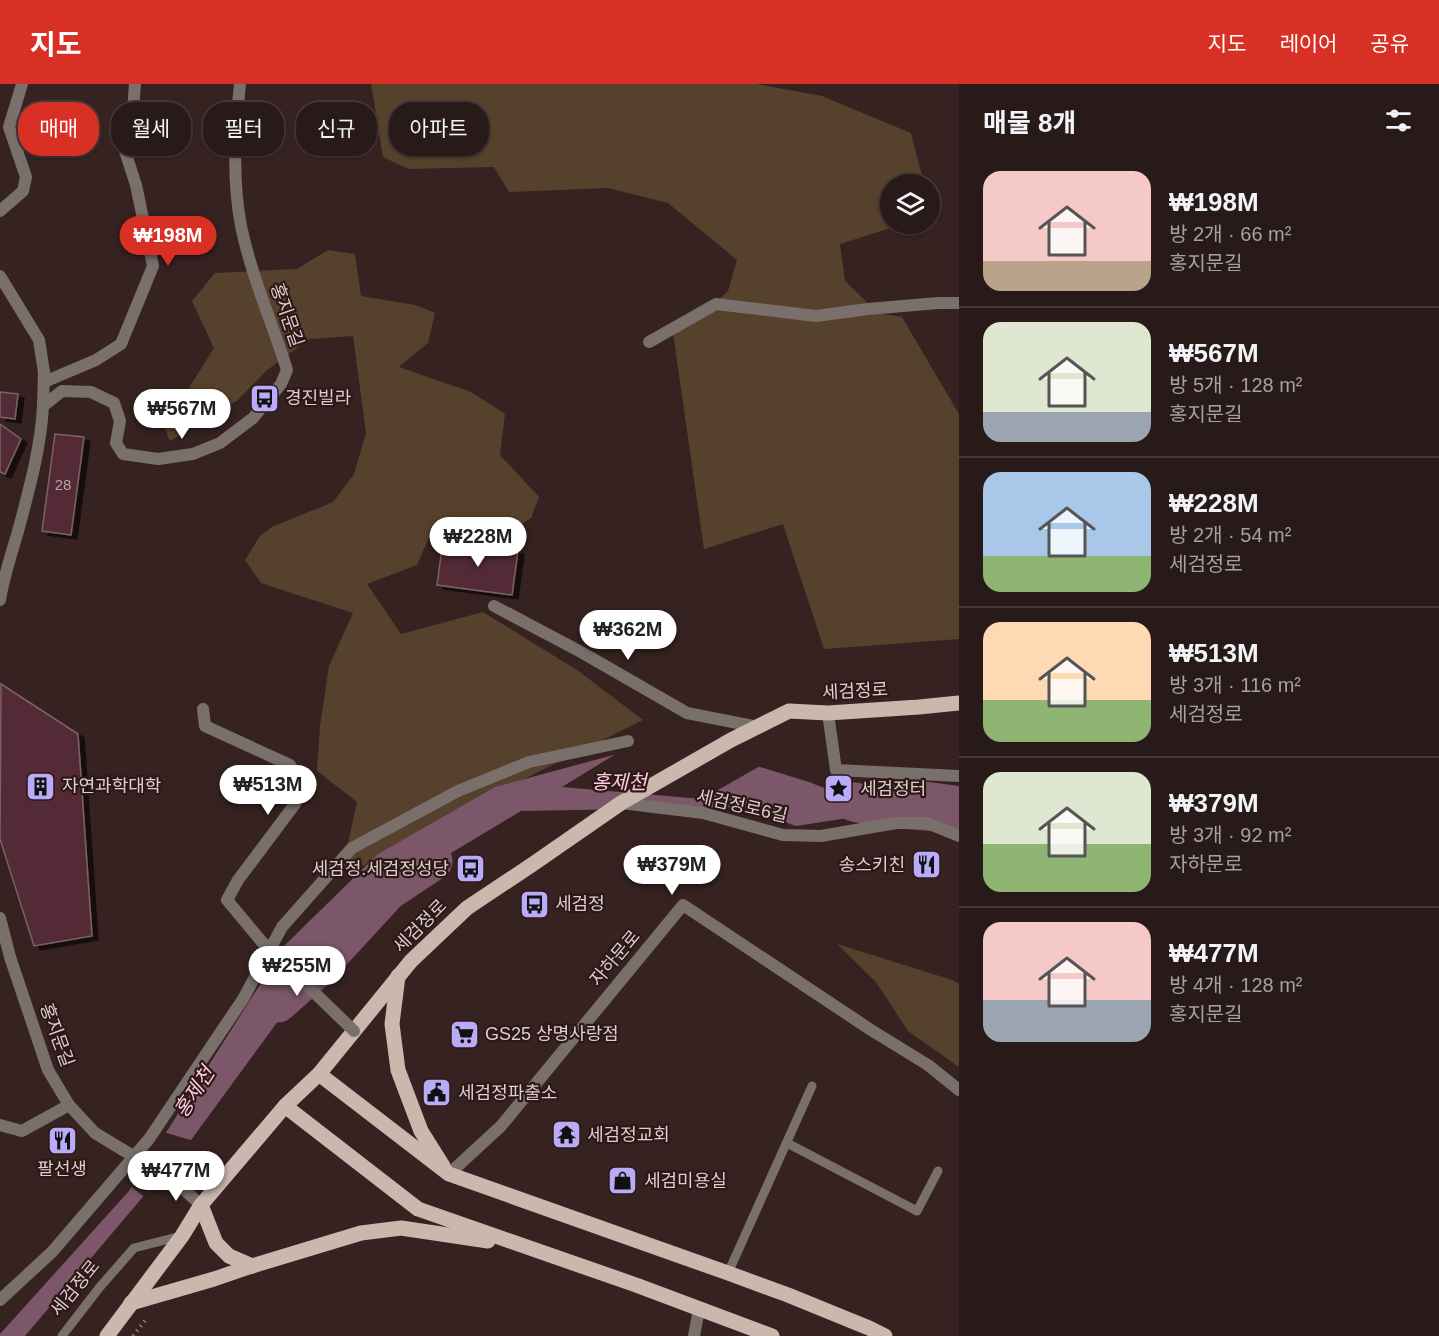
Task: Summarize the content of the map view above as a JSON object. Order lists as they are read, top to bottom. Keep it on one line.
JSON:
{"streets":{"main road":["세검정로"],"street":["홍지문길","세검정로6길","자하문로"]},"crossings":[["홍지문길","세검정로"],["세검정로","세검정로6길"]],"water":["홍제천"],"places":{"bus stop":["경진빌라","세검정.세검정성당","세검정"],"building":["자연과학대학"],"place":["세검정터"],"restaurant":["송스키친","팔선생"],"supermarket":["GS25 상명사랑점"],"public building":["세검정파출소"],"temple":["세검정교회"],"shop":["세검미용실"]},"house_numbers":["28"],"page":{"header":"지도","nav":["지도","레이어","공유"],"heading":"매물 8개","chip":["매매","월세","필터","신규","아파트"],"list":[{"name":"₩198M","note":"방 2개 · 66 m² · 홍지문길"},{"name":"₩567M","note":"방 5개 · 128 m² · 홍지문길"},{"name":"₩228M","note":"방 2개 · 54 m² · 세검정로"},{"name":"₩513M","note":"방 3개 · 116 m² · 세검정로"},{"name":"₩379M","note":"방 3개 · 92 m² · 자하문로"},{"name":"₩477M","note":"방 4개 · 128 m² · 홍지문길"}],"price":["₩198M","₩567M","₩228M","₩362M","₩513M","₩379M","₩255M","₩477M"]}}
